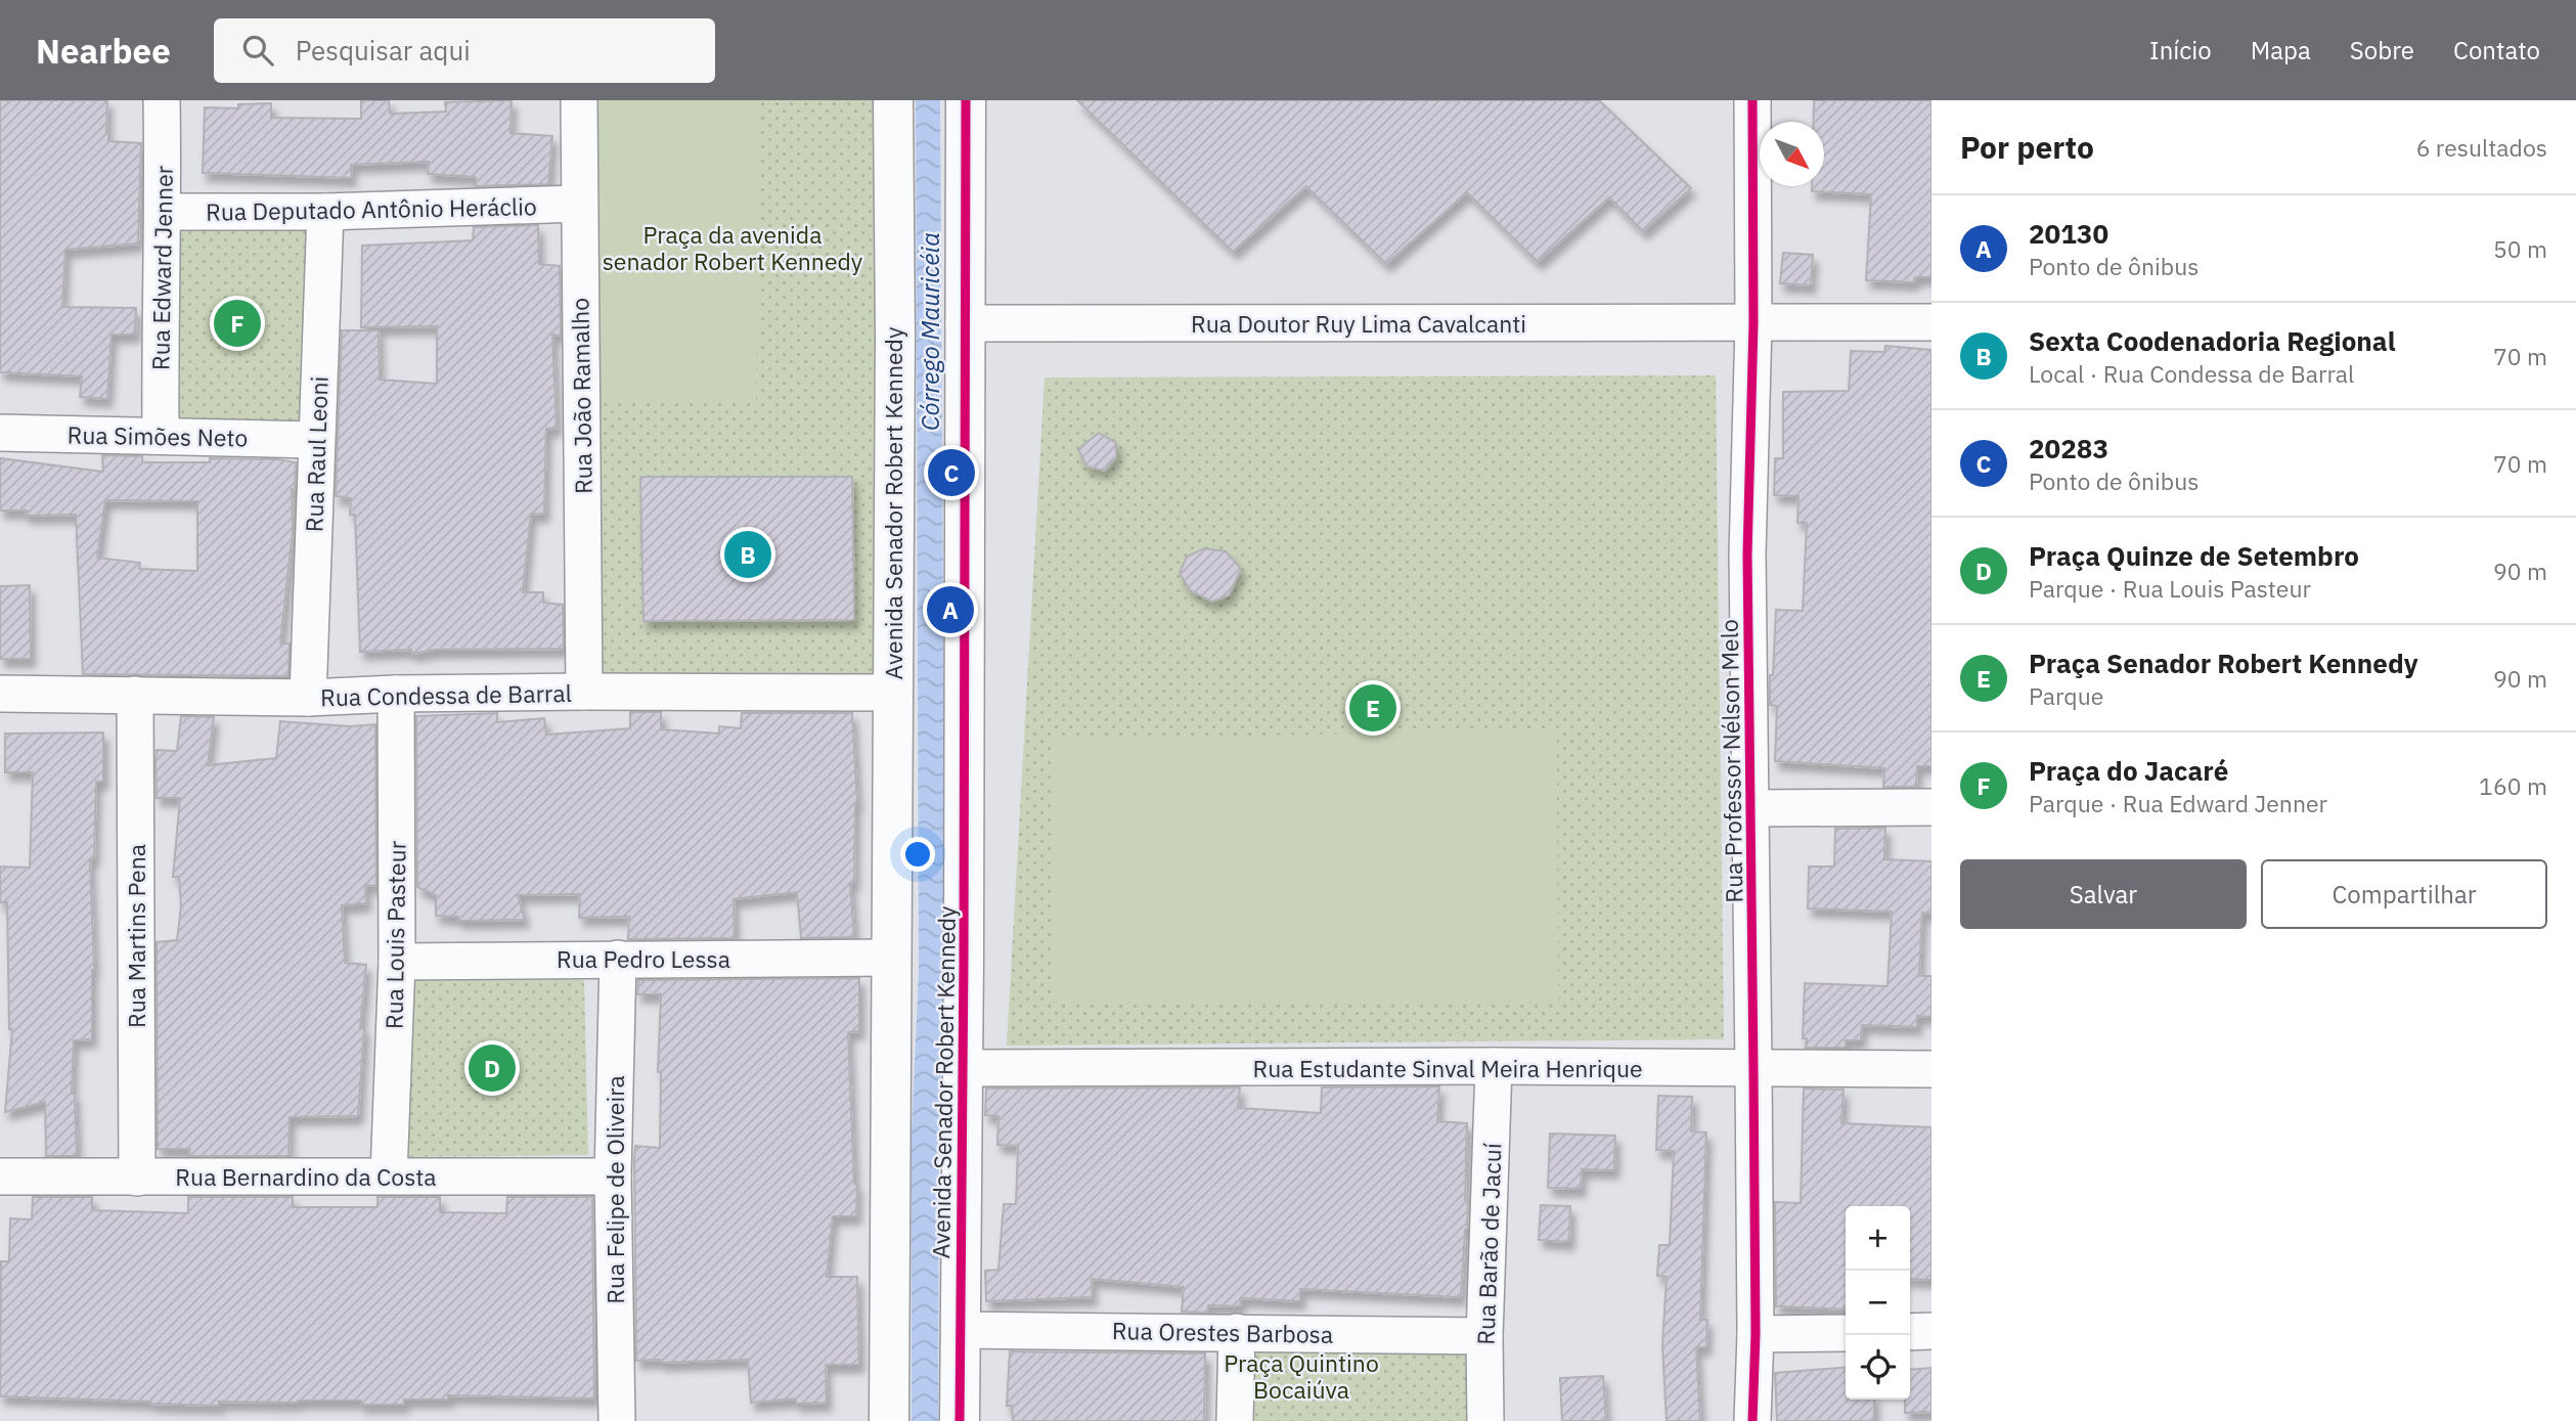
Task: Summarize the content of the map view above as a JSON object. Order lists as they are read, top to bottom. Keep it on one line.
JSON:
{"streets":{"street":["Rua Deputado Antônio Heráclio","Rua Edward Jenner","Rua Doutor Ruy Lima Cavalcanti","Rua João Ramalho","Rua Simões Neto","Rua Raul Leoni","Avenida Senador Robert Kennedy","Rua Condessa de Barral","Rua Professor Nélson Melo","Rua Louis Pasteur","Rua Martins Pena","Rua Pedro Lessa","Rua Estudante Sinval Meira Henrique","Rua Bernardino da Costa","Rua Felipe de Oliveira","Rua Barão de Jacuí","Rua Orestes Barbosa"]},"crossings":[["Rua Deputado Antônio Heráclio","Rua Edward Jenner"],["Rua Deputado Antônio Heráclio","Rua João Ramalho"],["Rua Deputado Antônio Heráclio","Rua Raul Leoni"],["Rua Edward Jenner","Rua Simões Neto"],["Rua Doutor Ruy Lima Cavalcanti","Avenida Senador Robert Kennedy"],["Rua Doutor Ruy Lima Cavalcanti","Rua Professor Nélson Melo"],["Rua João Ramalho","Rua Condessa de Barral"],["Rua Simões Neto","Rua Raul Leoni"],["Rua Raul Leoni","Rua Condessa de Barral"],["Avenida Senador Robert Kennedy","Rua Condessa de Barral"],["Avenida Senador Robert Kennedy","Rua Pedro Lessa"],["Avenida Senador Robert Kennedy","Rua Estudante Sinval Meira Henrique"],["Avenida Senador Robert Kennedy","Rua Orestes Barbosa"],["Rua Condessa de Barral","Rua Louis Pasteur"],["Rua Condessa de Barral","Rua Martins Pena"],["Rua Professor Nélson Melo","Rua Estudante Sinval Meira Henrique"],["Rua Louis Pasteur","Rua Pedro Lessa"],["Rua Louis Pasteur","Rua Bernardino da Costa"],["Rua Martins Pena","Rua Bernardino da Costa"],["Rua Pedro Lessa","Rua Felipe de Oliveira"],["Rua Estudante Sinval Meira Henrique","Rua Barão de Jacuí"],["Rua Bernardino da Costa","Rua Felipe de Oliveira"],["Rua Barão de Jacuí","Rua Orestes Barbosa"]],"water":["Córrego Mauricéia"],"parks":["Praça da avenida senador Robert Kennedy","Praça Quintino Bocaiúva"],"north":"bottom right","page":{"header":"Nearbee","search":"Pesquisar aqui","nav":["Início","Mapa","Sobre","Contato"],"heading":["Por perto","6 resultados"],"list":[{"mark":"A","name":"20130","note":"Ponto de ônibus","value":"50 m"},{"mark":"B","name":"Sexta Coodenadoria Regional","note":"Local · Rua Condessa de Barral","value":"70 m"},{"mark":"C","name":"20283","note":"Ponto de ônibus","value":"70 m"},{"mark":"D","name":"Praça Quinze de Setembro","note":"Parque · Rua Louis Pasteur","value":"90 m"},{"mark":"E","name":"Praça Senador Robert Kennedy","note":"Parque","value":"90 m"},{"mark":"F","name":"Praça do Jacaré","note":"Parque · Rua Edward Jenner","value":"160 m"}],"pins":["F","C","B","A","E","D"],"buttons":["Salvar","Compartilhar"],"map_buttons":["+","−"]}}
